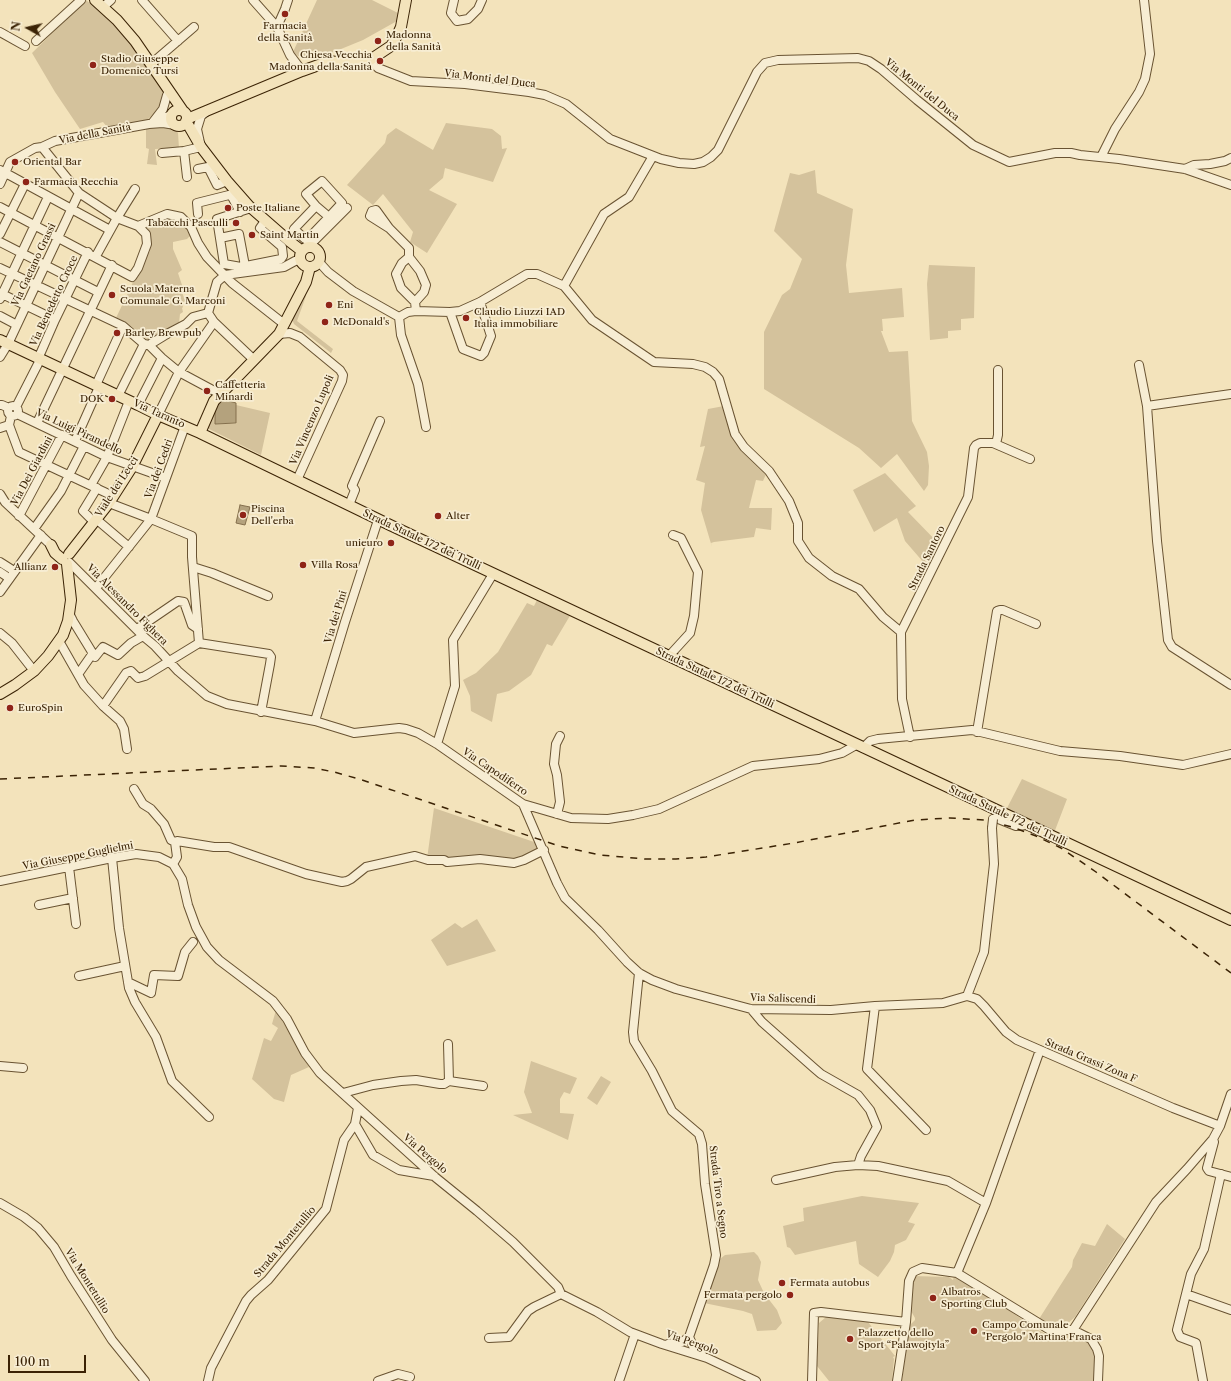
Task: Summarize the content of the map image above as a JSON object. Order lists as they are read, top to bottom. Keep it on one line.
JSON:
{"streets":{"main road":["Via Taranto","Viale dei Lecci","Strada Statale 172 dei Trulli"],"street":["Via Monti del Duca","Via della Sanità","Via Gaetano Grassi","Via Benedetto Croce","Via Vincenzo Lupoli","Via Luigi Pirandello","Via dei Cedri","Via Dei Giardini","Strada Santoro","Via Alessandro Fighera","Via dei Pini","Via Capodiferro","Via Giuseppe Guglielmi","Via Saliscendi","Strada Grassi Zona F","Via Pergolo","Strada Tiro a Segno","Strada Montetullio","Via Montetullio"]},"crossings":[["Via Gaetano Grassi","Via Taranto"],["Via Benedetto Croce","Via Taranto"],["Via Benedetto Croce","Via Luigi Pirandello"],["Via Taranto","Via dei Cedri"],["Via Taranto","Viale dei Lecci"],["Via Taranto","Strada Statale 172 dei Trulli"],["Via Vincenzo Lupoli","Strada Statale 172 dei Trulli"],["Via Luigi Pirandello","Via dei Cedri"],["Via Luigi Pirandello","Via Dei Giardini"],["Via Luigi Pirandello","Viale dei Lecci"],["Via dei Cedri","Via Alessandro Fighera"],["Viale dei Lecci","Via Alessandro Fighera"],["Strada Statale 172 dei Trulli","Via dei Pini"],["Strada Statale 172 dei Trulli","Via Capodiferro"],["Strada Santoro","Via Capodiferro"],["Via Alessandro Fighera","Via Capodiferro"],["Via dei Pini","Via Capodiferro"],["Via Capodiferro","Via Saliscendi"],["Via Giuseppe Guglielmi","Via Pergolo"],["Via Saliscendi","Strada Grassi Zona F"],["Via Saliscendi","Strada Tiro a Segno"],["Via Pergolo","Strada Montetullio"]],"places":["Farmacia della Sanità","Madonna della Sanità","Chiesa Vecchia Madonna della Sanità","Stadio Giuseppe Domenico Tursi","Oriental Bar","Farmacia Recchia","Poste Italiane","Tabacchi Pasculli","Saint Martin","Scuola Materna Comunale G. Marconi","Eni","Claudio Liuzzi IAD Italia immobiliare","McDonald's","Barley Brewpub","Caffetteria Minardi","DOK","Piscina Dell'erba","Alter","unieuro","Villa Rosa","Allianz","EuroSpin","Fermata autobus","Fermata pergolo","Albatros Sporting Club","Campo Comunale \"Pergolo\" Martina Franca","Palazzetto dello Sport “Palawojtyla”"],"scale_bar":"100 m","north":"left"}
